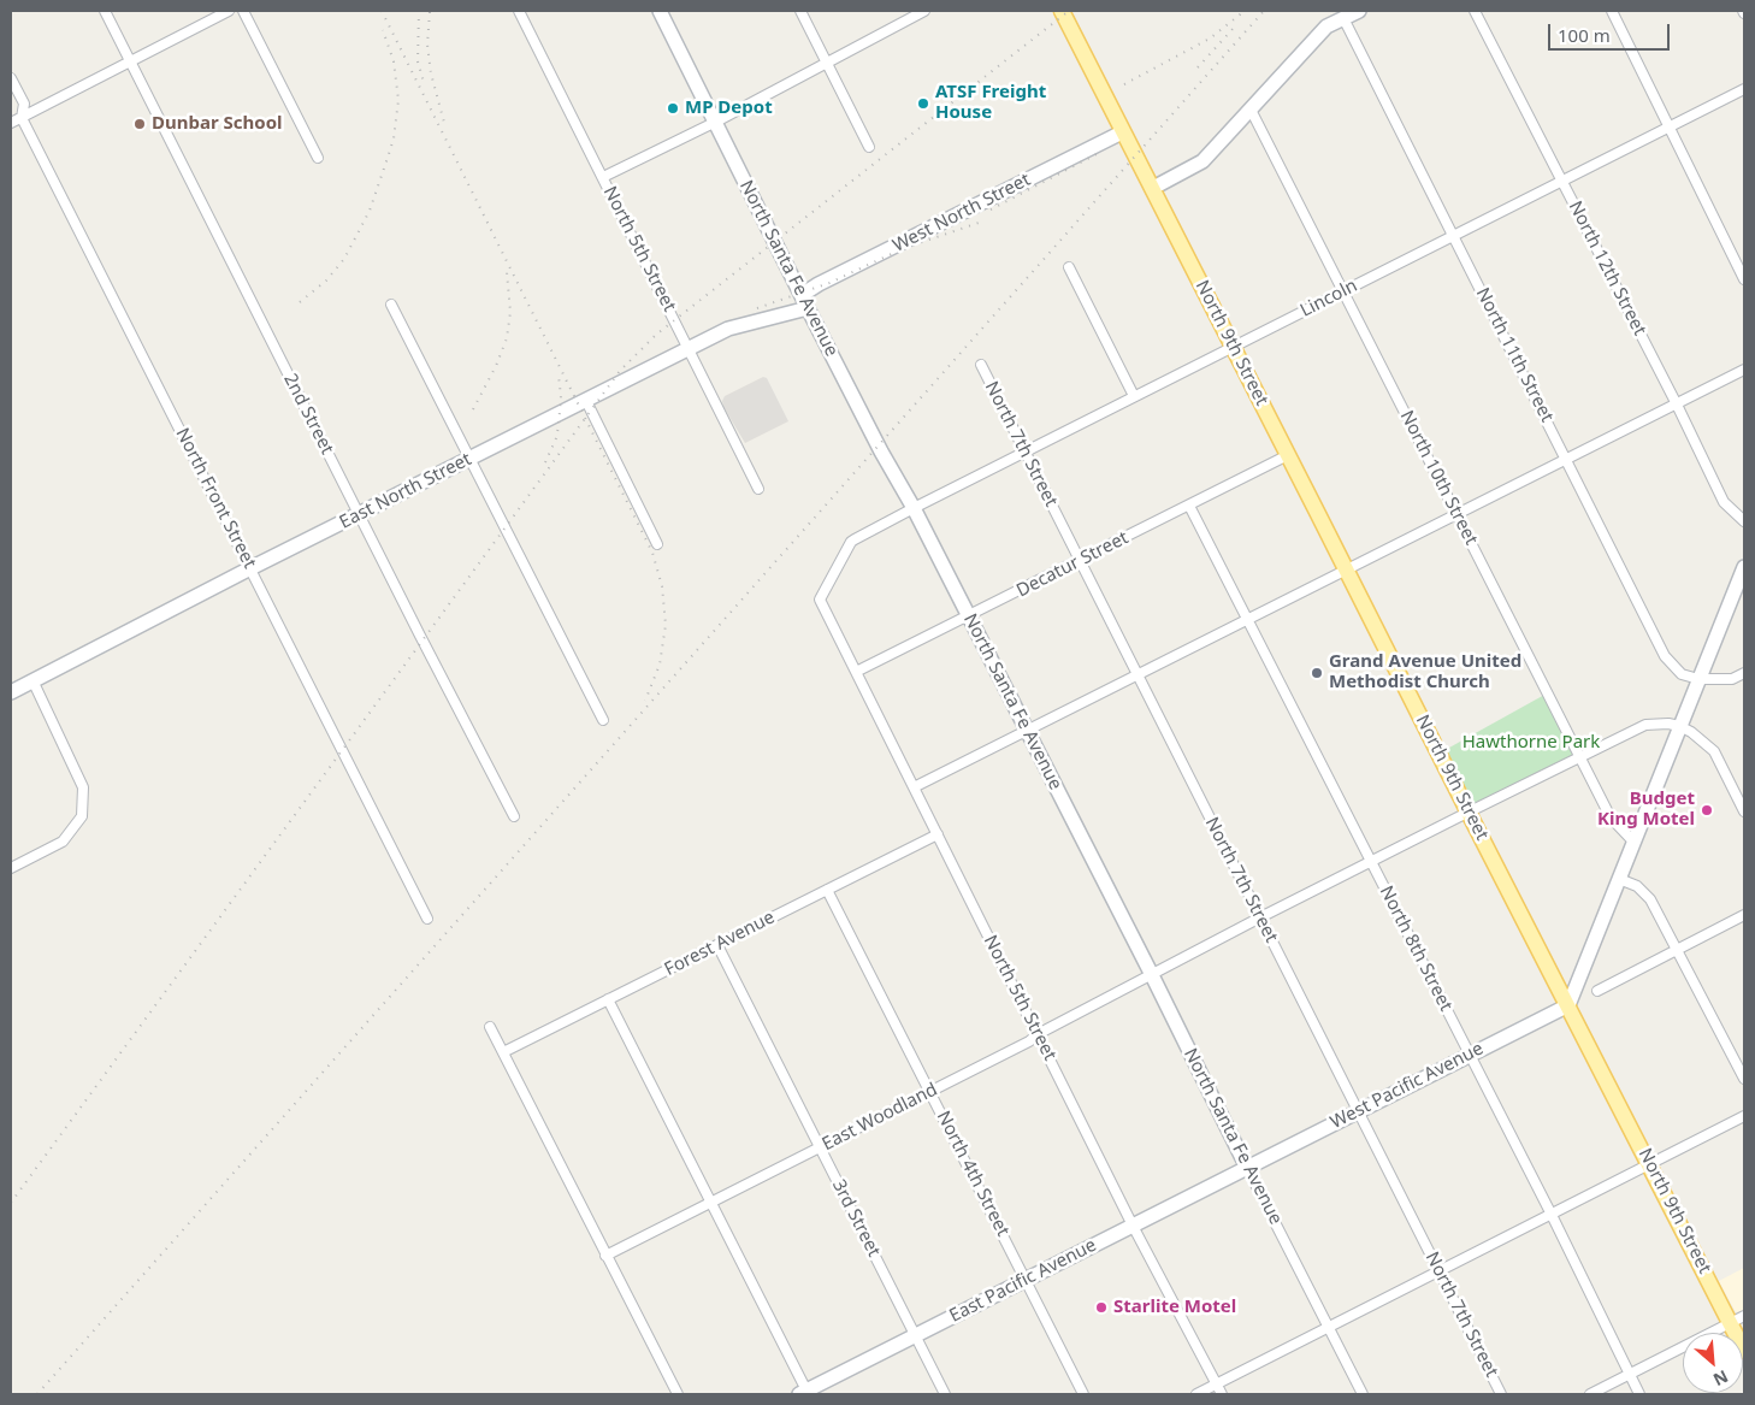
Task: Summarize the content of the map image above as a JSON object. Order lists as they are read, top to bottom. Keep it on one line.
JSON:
{"streets":{"main road":["West North Street","North Santa Fe Avenue","North 9th Street","East North Street","West Pacific Avenue","East Pacific Avenue"],"street":["North 5th Street","North 12th Street","Lincoln","North 11th Street","2nd Street","North 7th Street","North 10th Street","North Front Street","Decatur Street","Forest Avenue","North 8th Street","East Woodland","North 4th Street","3rd Street"]},"crossings":[["West North Street","North Santa Fe Avenue"],["West North Street","North 9th Street"],["West North Street","East North Street"],["North 5th Street","Lincoln"],["North 5th Street","East North Street"],["North 5th Street","Decatur Street"],["North 5th Street","Forest Avenue"],["North 5th Street","East Woodland"],["North 5th Street","East Pacific Avenue"],["North Santa Fe Avenue","Lincoln"],["North Santa Fe Avenue","East North Street"],["North Santa Fe Avenue","Decatur Street"],["North Santa Fe Avenue","West Pacific Avenue"],["North Santa Fe Avenue","East Woodland"],["North Santa Fe Avenue","East Pacific Avenue"],["North 12th Street","Lincoln"],["Lincoln","North 9th Street"],["Lincoln","North 11th Street"],["Lincoln","North 7th Street"],["Lincoln","North 10th Street"],["North 9th Street","Decatur Street"],["North 9th Street","West Pacific Avenue"],["North 9th Street","East Woodland"],["2nd Street","East North Street"],["North 7th Street","Decatur Street"],["North 7th Street","West Pacific Avenue"],["North 7th Street","East Woodland"],["North 10th Street","East Woodland"],["East North Street","North Front Street"],["Decatur Street","North 8th Street"],["Forest Avenue","North 4th Street"],["Forest Avenue","3rd Street"],["North 8th Street","West Pacific Avenue"],["North 8th Street","East Woodland"],["West Pacific Avenue","East Pacific Avenue"],["East Woodland","North 4th Street"],["East Woodland","3rd Street"],["North 4th Street","East Pacific Avenue"],["3rd Street","East Pacific Avenue"]],"parks":["Hawthorne Park"],"places":["ATSF Freight House","MP Depot","Dunbar School","Grand Avenue United Methodist Church","Budget King Motel","Starlite Motel"],"scale_bar":"100 m","north":"bottom right"}
